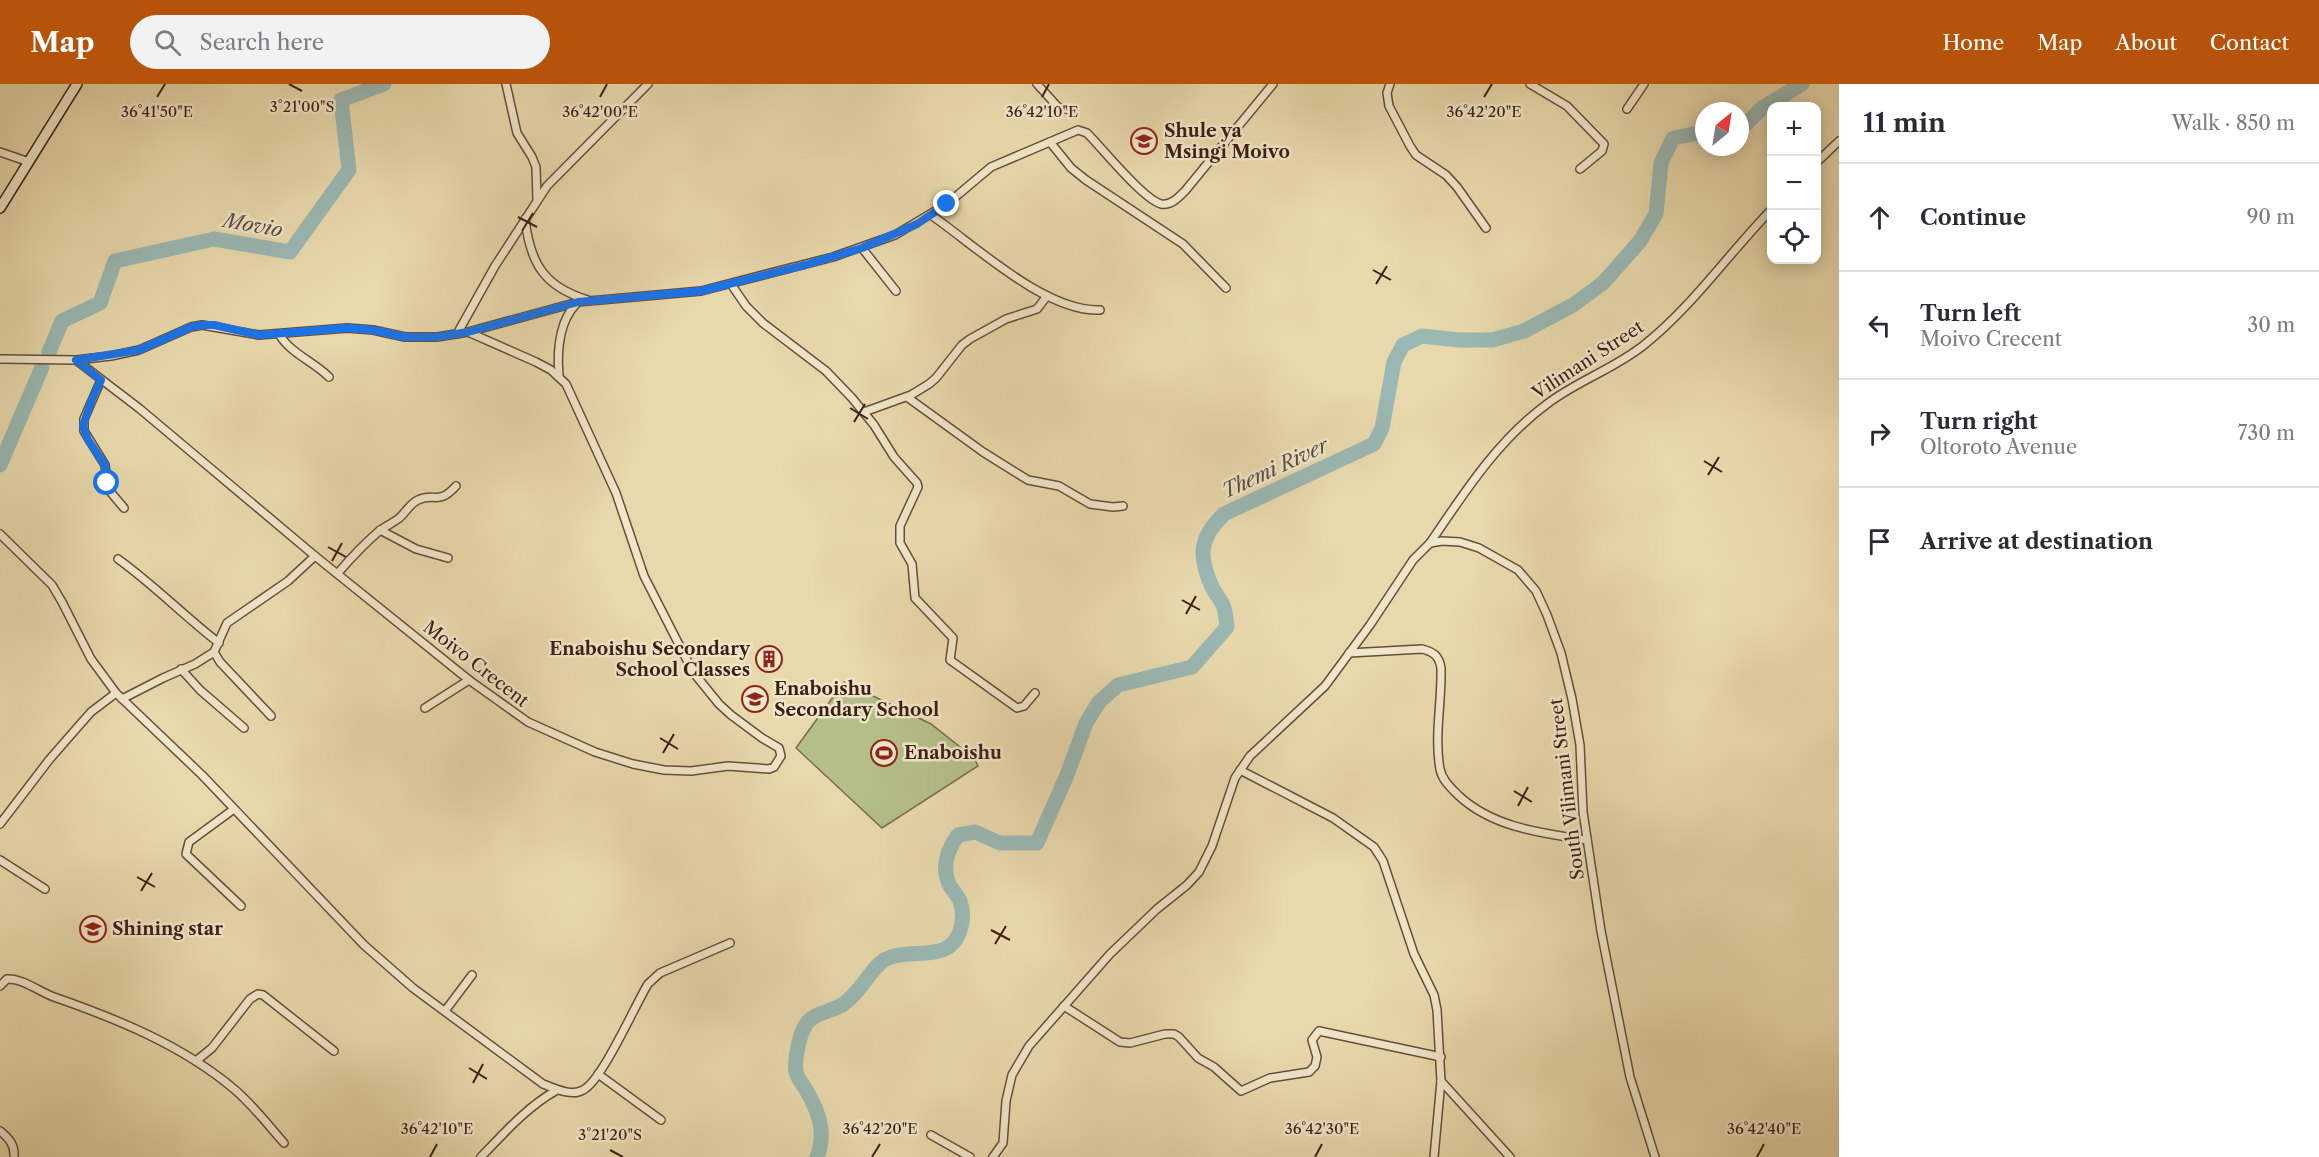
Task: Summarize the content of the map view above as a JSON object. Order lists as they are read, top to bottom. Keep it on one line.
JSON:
{"streets":{"street":["Vilimani Street","Moivo Crecent","South Vilimani Street"]},"crossings":[["Vilimani Street","South Vilimani Street"]],"water":["Movio","Themi River"],"places":{"school or university":["Shule ya Msingi Moivo","Enaboishu Secondary School","Shining star"],"building":["Enaboishu Secondary School Classes"],"sports":["Enaboishu"]},"north":"top right","page":{"header":"Map","search":"Search here","nav":["Home","Map","About","Contact"],"heading":["11 min","Walk · 850 m"],"map_buttons":["+","−"],"list":[["Continue","90 m"],["Turn left","Moivo Crecent","30 m"],["Turn right","Oltoroto Avenue","730 m"],"Arrive at destination"]},"coordinates":["3°21'00\"S","36°42'20\"E","36°41'50\"E","36°42'00\"E","36°42'10\"E","36°42'30\"E","36°42'40\"E","3°21'20\"S"]}
